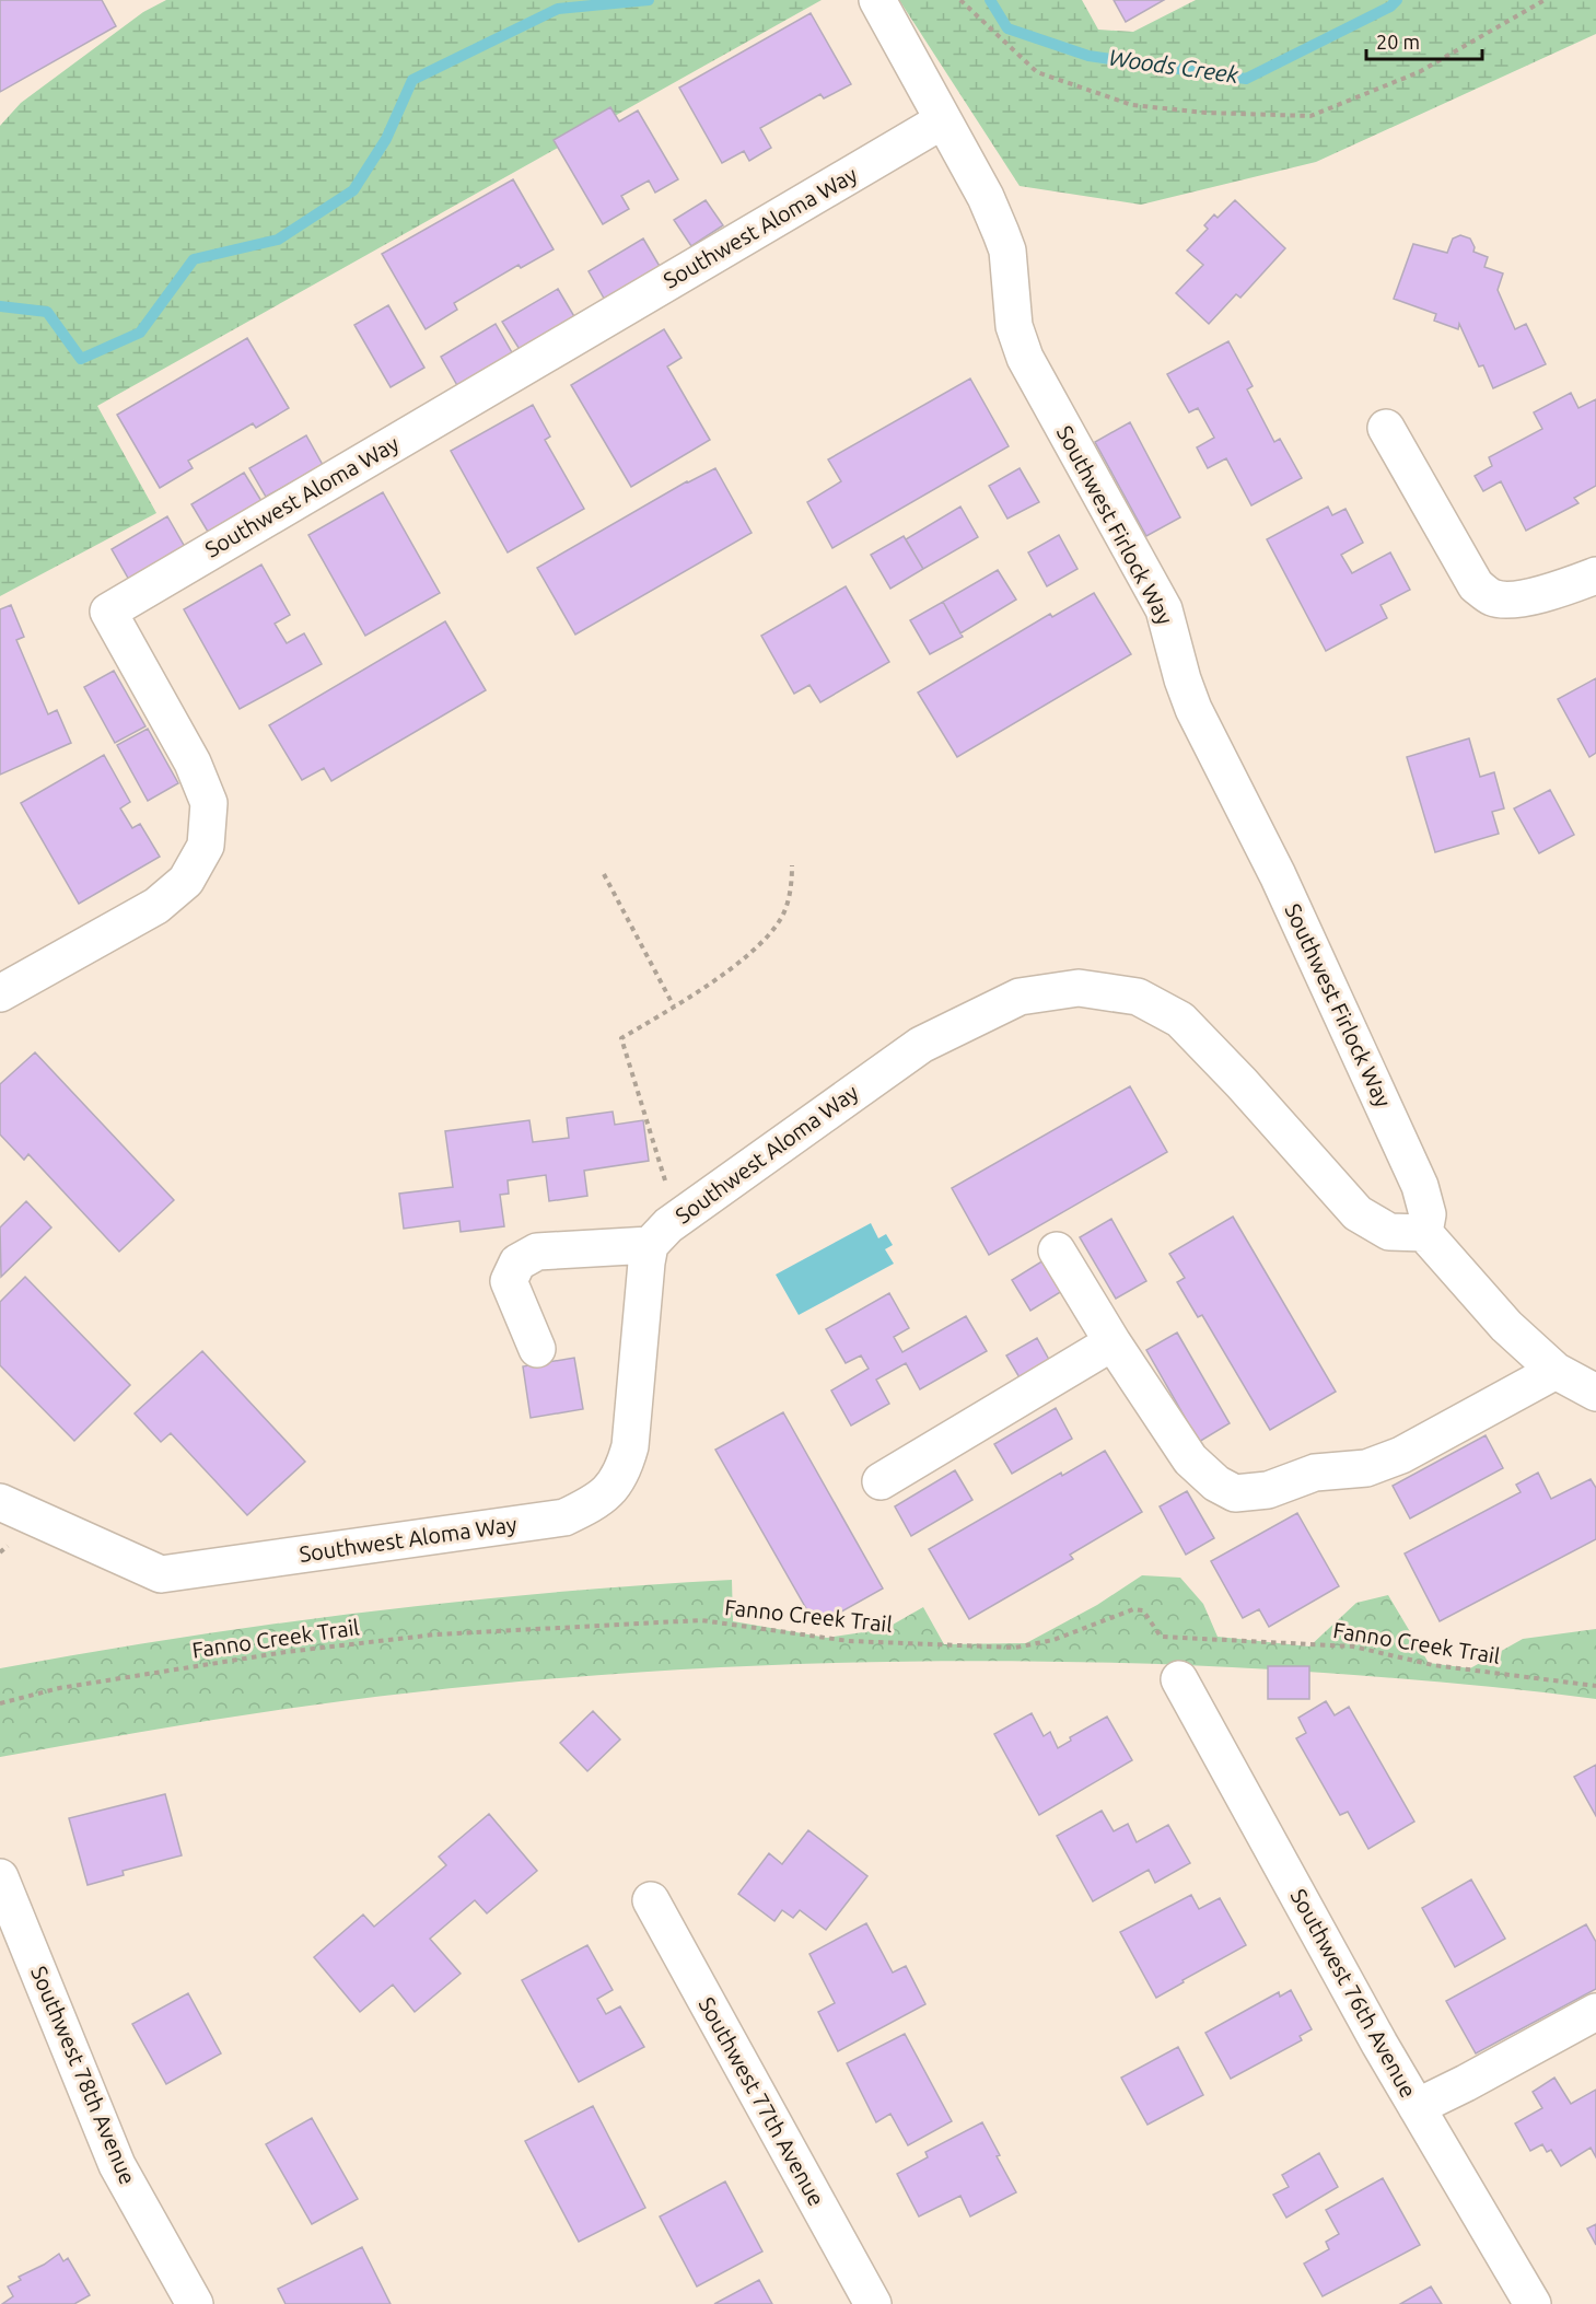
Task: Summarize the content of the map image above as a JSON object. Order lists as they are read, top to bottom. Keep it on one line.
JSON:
{"streets":{"street":["Southwest Aloma Way","Southwest Firlock Way","Southwest 76th Avenue","Southwest 78th Avenue","Southwest 77th Avenue"],"path":["Fanno Creek Trail"]},"crossings":[["Southwest Aloma Way","Southwest Firlock Way"]],"water":["Woods Creek"],"scale_bar":"20 m"}
